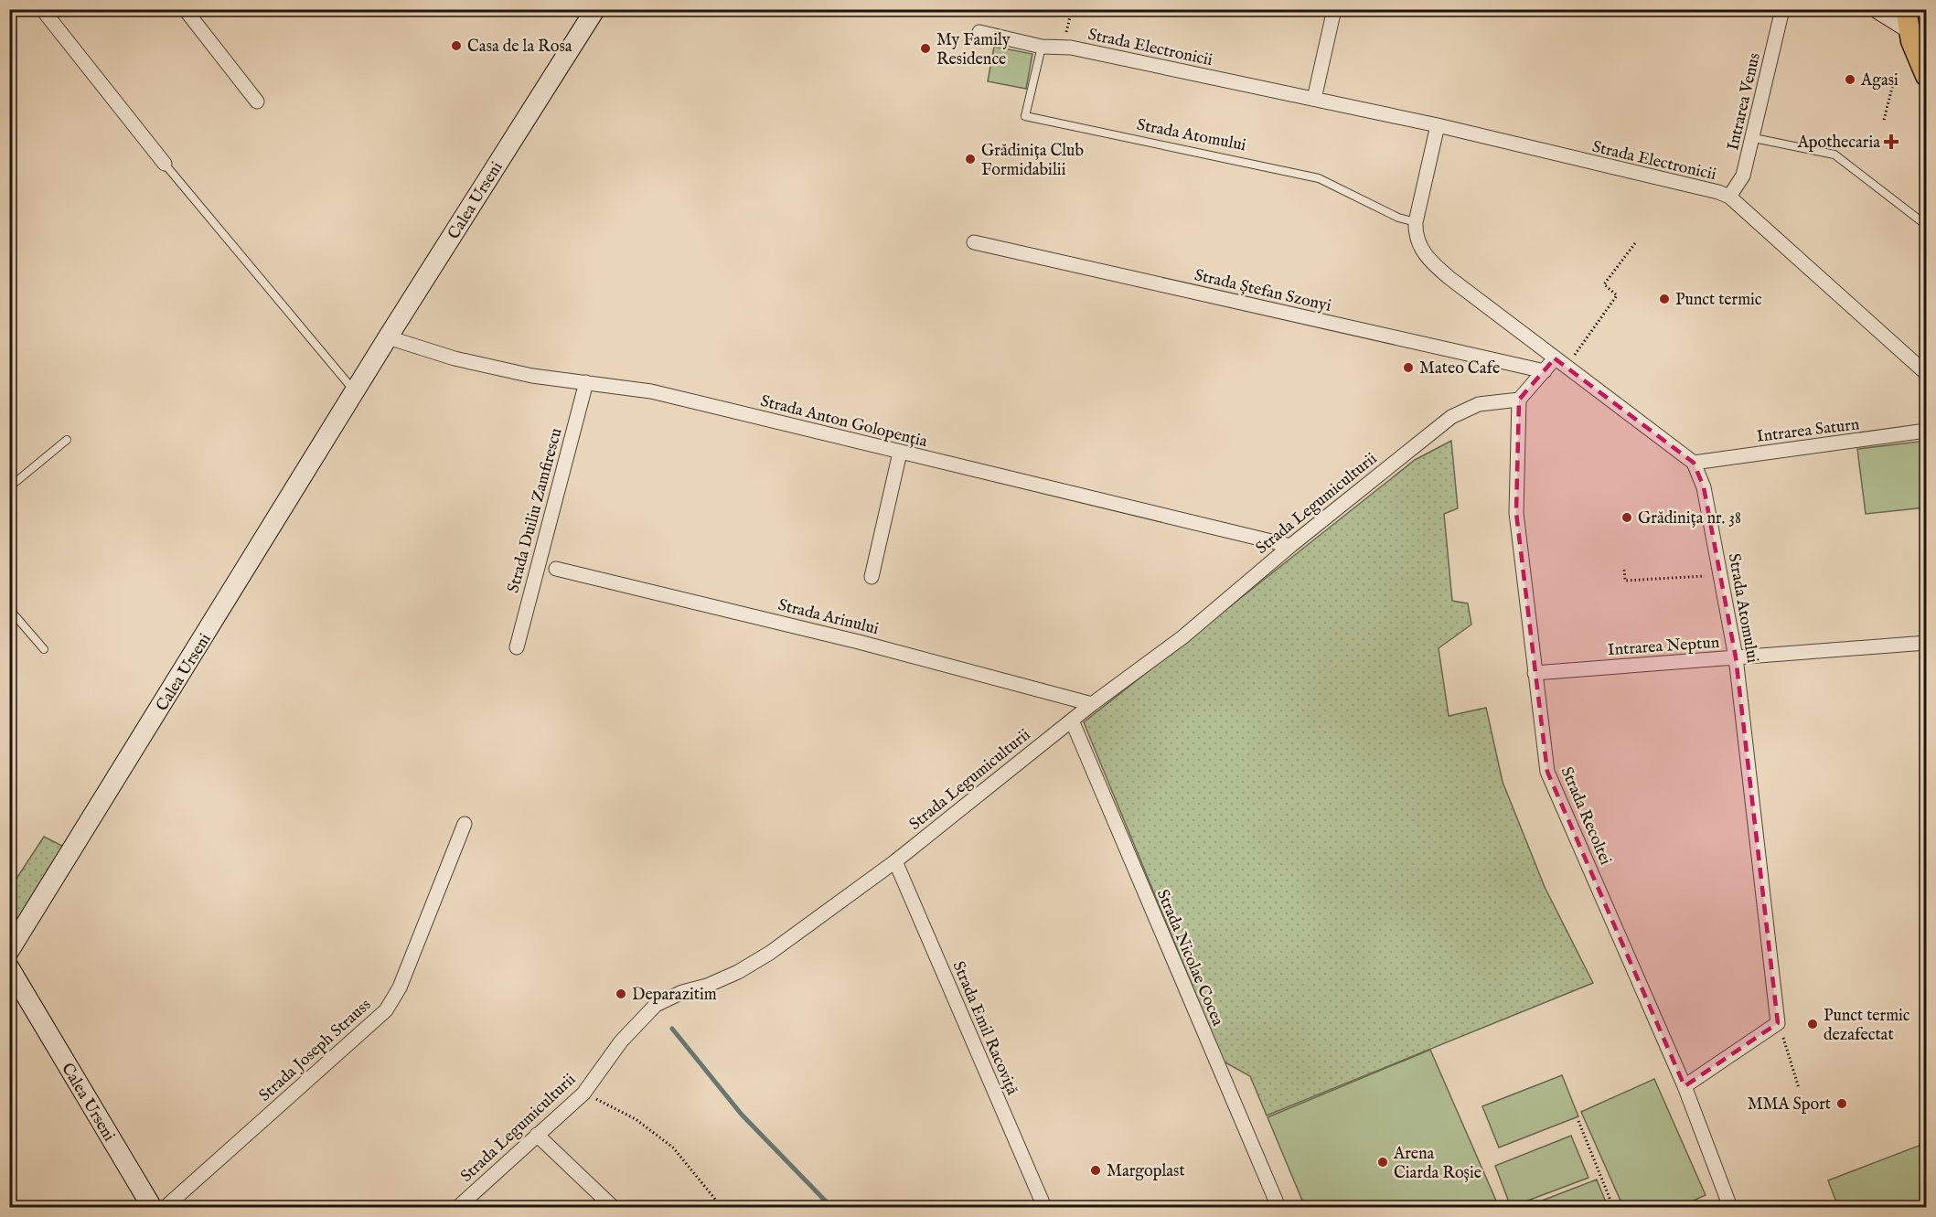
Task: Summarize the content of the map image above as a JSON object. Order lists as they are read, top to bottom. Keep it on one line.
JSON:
{"streets":{"street":["Strada Electronicii","Intrarea Venus","Strada Atomului","Calea Urseni","Strada Ștefan Szonyi","Strada Anton Golopenția","Intrarea Saturn","Strada Legumiculturii","Strada Duiliu Zamfirescu","Strada Arinului","Intrarea Neptun","Strada Recoltei","Strada Nicolae Cocea","Strada Emil Racoviță","Strada Joseph Strauss"]},"crossings":[["Strada Electronicii","Intrarea Venus"],["Strada Electronicii","Strada Atomului"],["Strada Atomului","Intrarea Saturn"],["Strada Atomului","Intrarea Neptun"],["Calea Urseni","Strada Anton Golopenția"],["Strada Anton Golopenția","Strada Legumiculturii"],["Strada Anton Golopenția","Strada Duiliu Zamfirescu"],["Strada Legumiculturii","Strada Arinului"],["Strada Legumiculturii","Strada Recoltei"],["Strada Legumiculturii","Strada Nicolae Cocea"],["Strada Legumiculturii","Strada Emil Racoviță"],["Intrarea Neptun","Strada Recoltei"]],"places":{"other":["Casa de la Rosa","My Family Residence","Agasi","Grădinița Club Formidabilii","Punct termic","Mateo Cafe","Grădinița nr. 38","Deparazitim","Punct termic dezafectat","MMA Sport","Arena Ciarda Roșie","Margoplast"],"health":["Apothecaria"]}}
